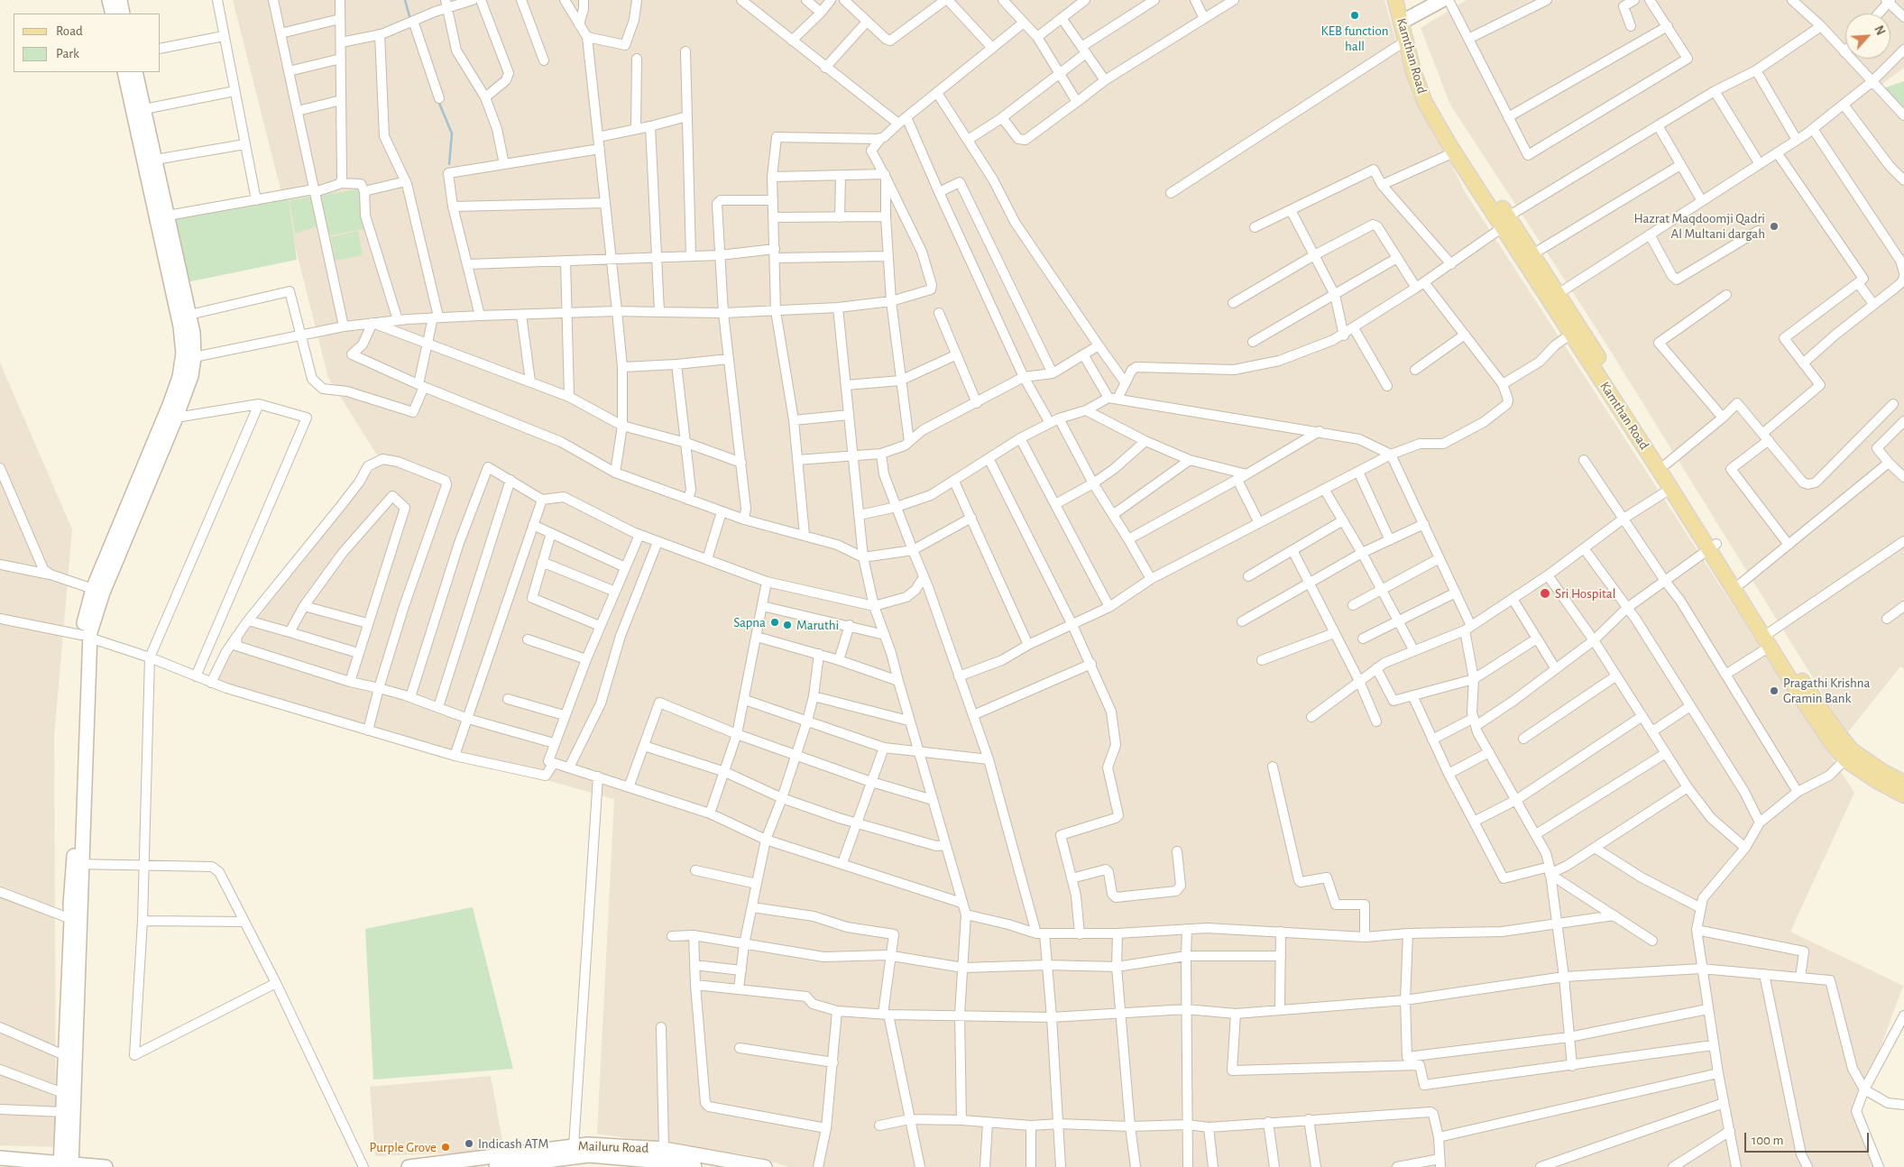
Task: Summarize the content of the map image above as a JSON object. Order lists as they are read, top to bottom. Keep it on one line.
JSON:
{"streets":{"main road":["Kamthan Road"],"street":["Mailuru Road"]},"places":["KEB function hall","Hazrat Maqdoomji Qadri Al Multani dargah","Sri Hospital","Sapna","Maruthi","Pragathi Krishna Gramin Bank","Indicash ATM","Purple Grove"],"legend":["Road","Park"],"scale_bar":"100 m","north":"top right"}
